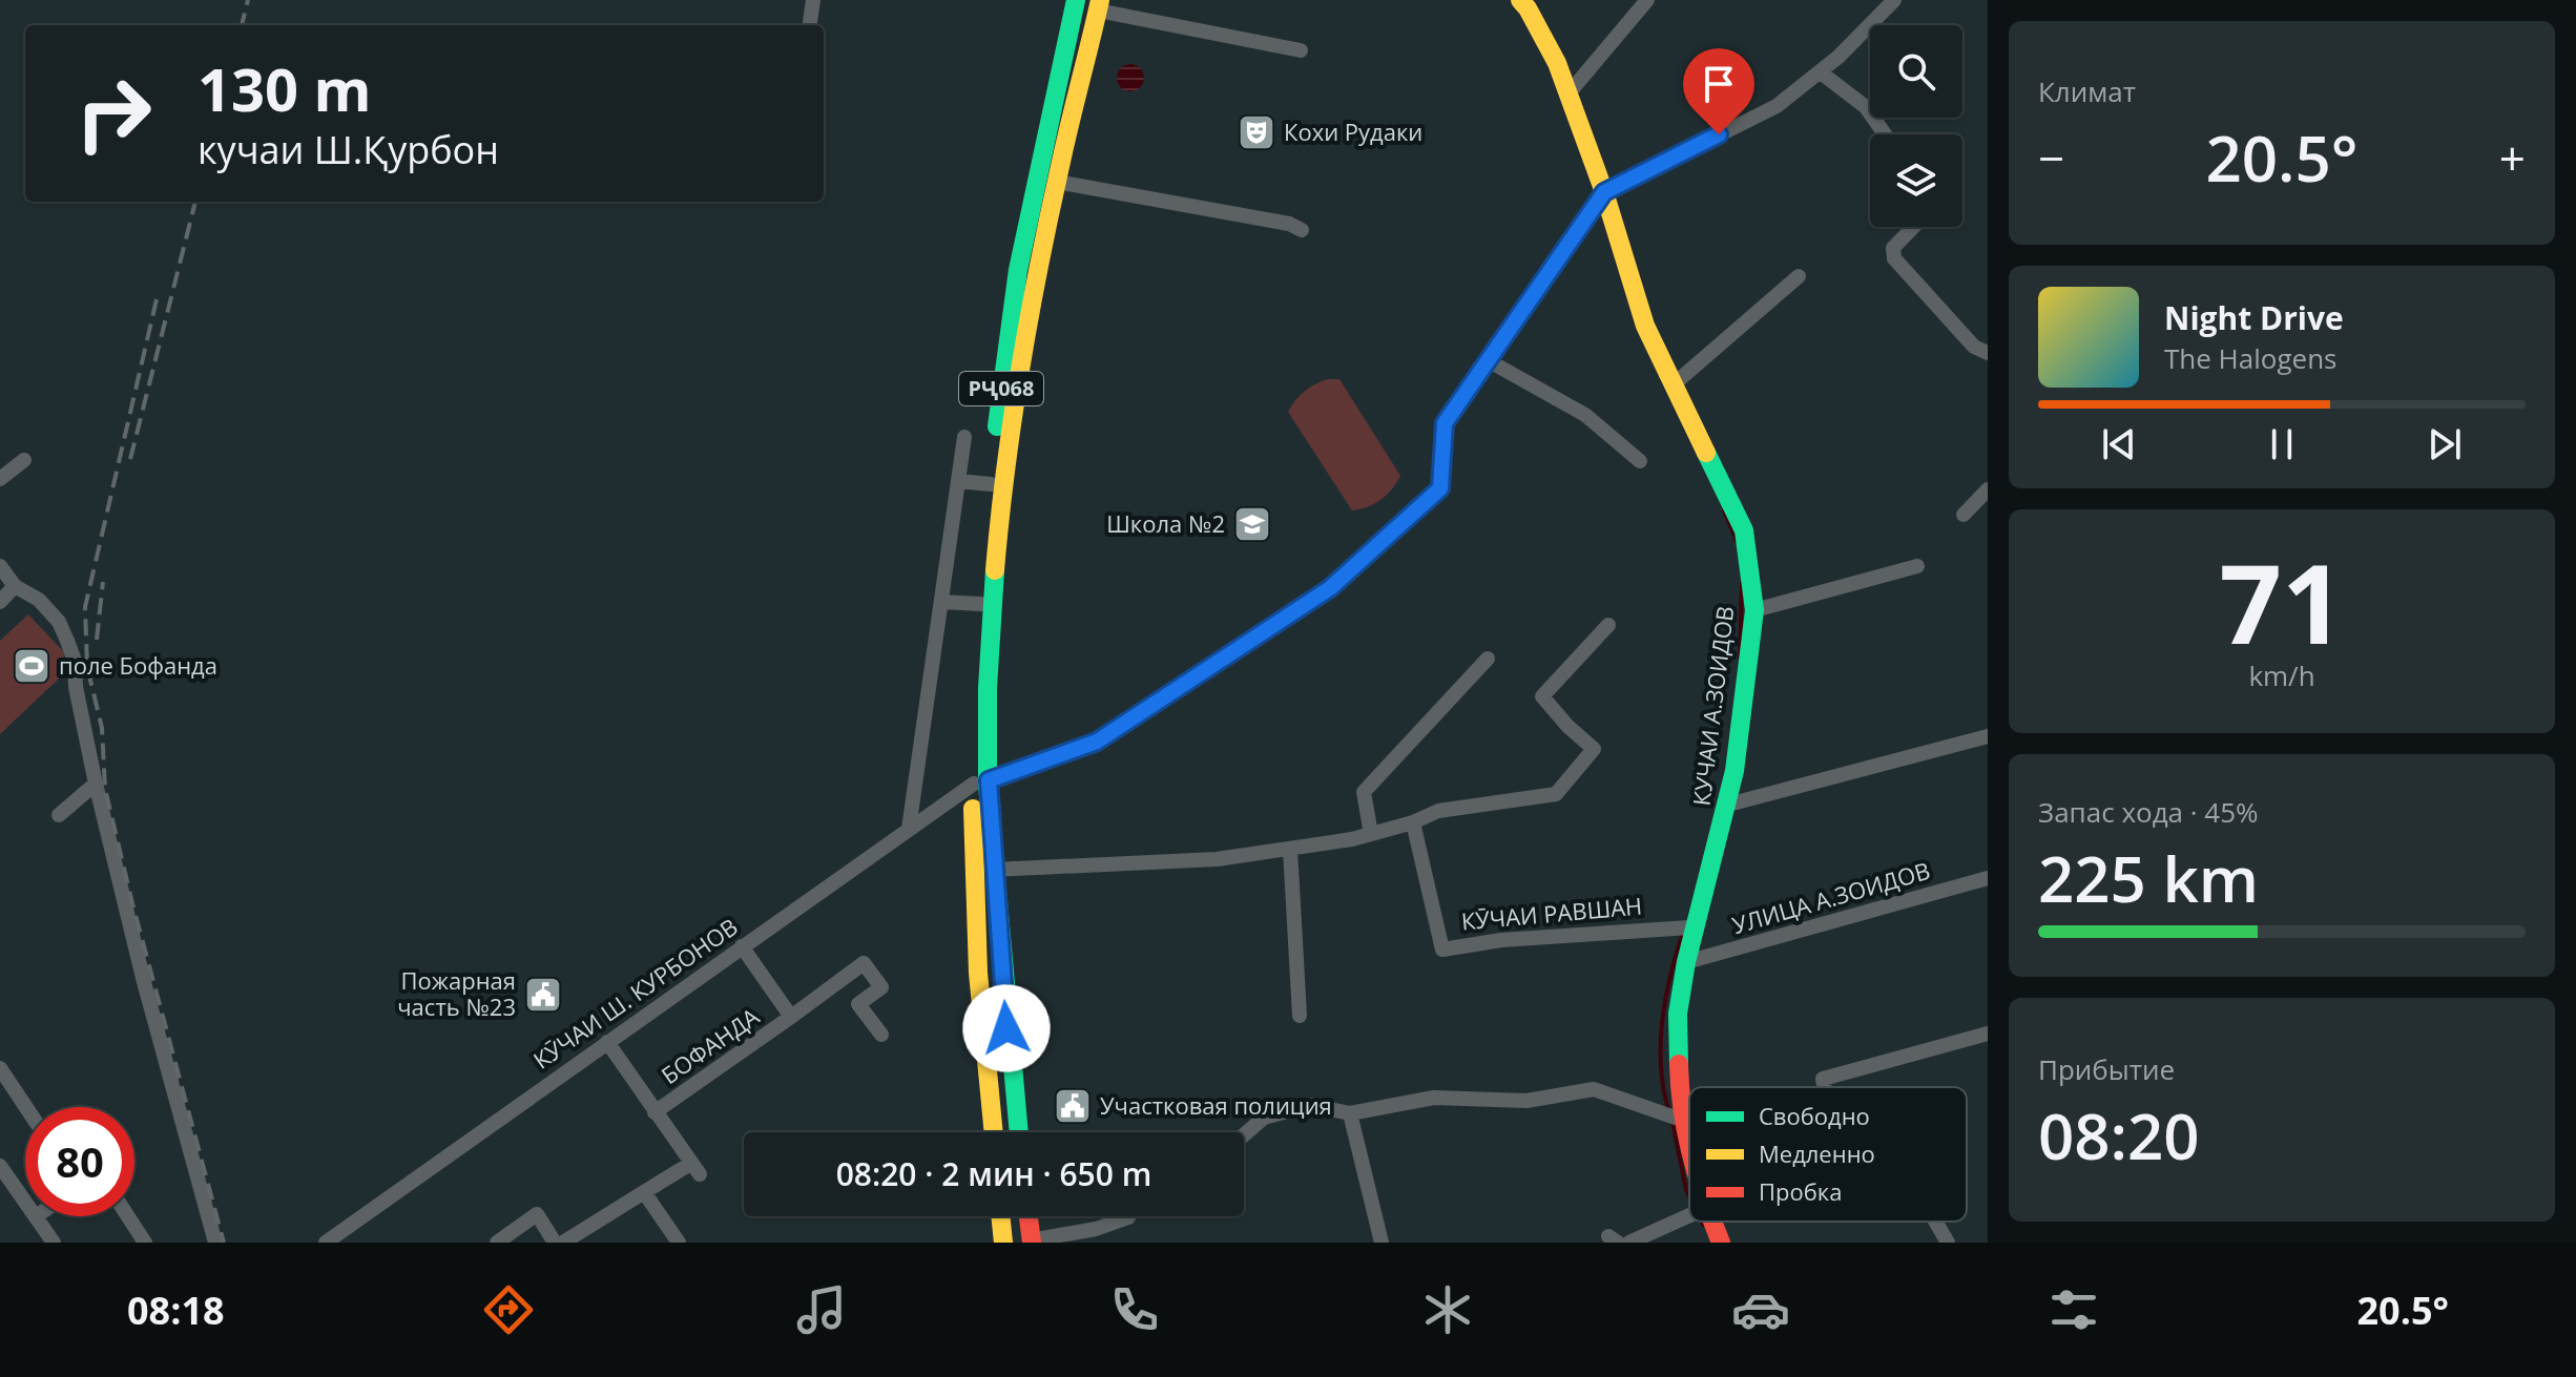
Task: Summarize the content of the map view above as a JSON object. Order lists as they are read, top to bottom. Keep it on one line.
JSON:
{"streets":{"main road":["РҶ068","КУЧАИ А.ЗОИДОВ"],"street":["УЛИЦА А.ЗОИДОВ","КӮЧАИ РАВШАН","КӮЧАИ Ш. КУРБОНОВ","БОФАНДА"]},"crossings":[["РҶ068","КӮЧАИ Ш. КУРБОНОВ"],["КУЧАИ А.ЗОИДОВ","УЛИЦА А.ЗОИДОВ"],["КУЧАИ А.ЗОИДОВ","КӮЧАИ РАВШАН"],["КУЧАИ А.ЗОИДОВ","КӮЧАИ Ш. КУРБОНОВ"],["КӮЧАИ Ш. КУРБОНОВ","БОФАНДА"]],"places":{"theatre":["Кохи Рудаки"],"school or university":["Школа №2"],"sports":["поле Бофанда"],"public building":["Пожарная часть №23","Участковая полиция"]},"legend":["Свободно","Медленно","Пробка"],"page":{"tile":["Климат",["71","km/h"],["Запас хода · 45%","225 km"],["Прибытие","08:20"]],"turn":["130 m","кучаи Ш.Қурбон"],"heat":["−","20.5°","+"],"song":["Night Drive","The Halogens"],"limit":"80","trip":"08:20 · 2 мин · 650 m","tabs":["08:18","20.5°"]}}
